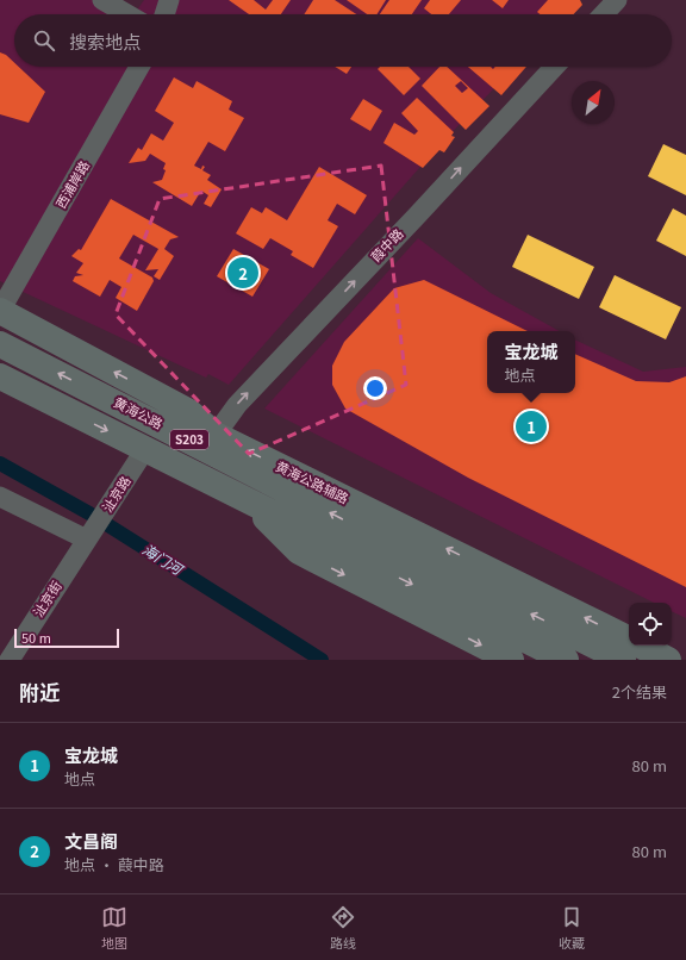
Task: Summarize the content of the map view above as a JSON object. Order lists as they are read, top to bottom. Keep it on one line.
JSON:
{"streets":{"main road":["黄海公路","S203","黄海公路辅路"],"street":["西浦岸路","葭中路","沚京路","沚京街"]},"crossings":[["西浦岸路","黄海公路辅路"],["葭中路","黄海公路辅路"],["S203","沚京路"],["沚京路","沚京街"]],"one_way":["葭中路"],"water":["海门河"],"scale_bar":"50 m","north":"top right","page":{"search":"搜索地点","pins":["2","1"],"popup":["宝龙城","地点"],"scale":"50 m","heading":["附近","2个结果"],"list":[{"mark":"1","name":"宝龙城","note":"地点","value":"80 m"},{"mark":"2","name":"文昌阁","note":"地点 · 葭中路","value":"80 m"}],"nav":["地图","路线","收藏"]}}
